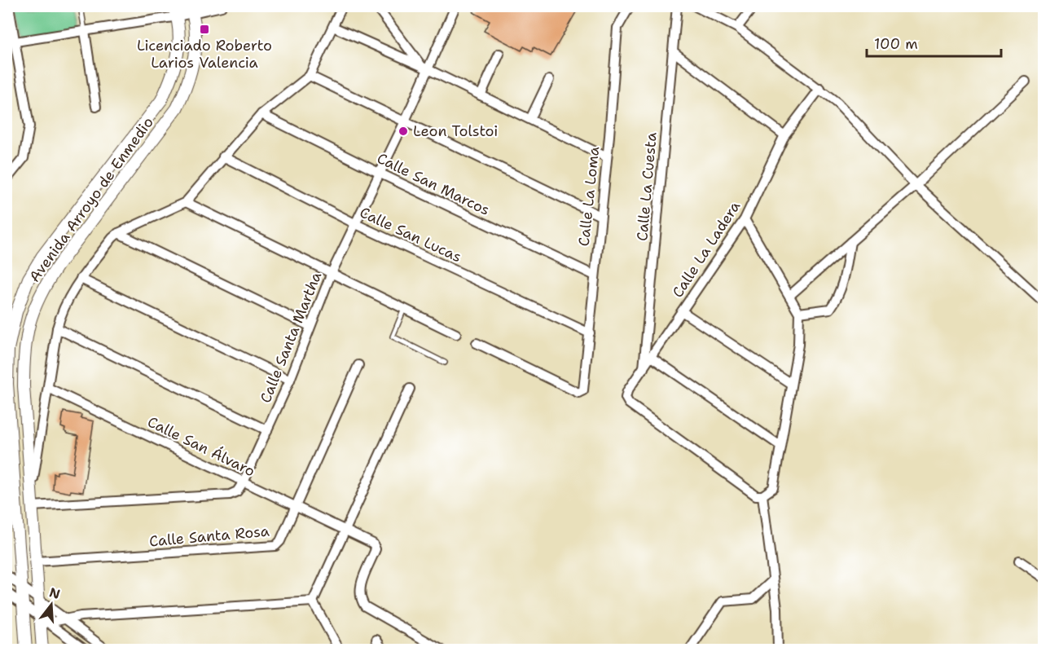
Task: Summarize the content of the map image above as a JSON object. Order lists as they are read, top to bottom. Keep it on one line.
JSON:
{"streets":{"street":["Calle San Marcos","Calle La Cuesta","Calle La Loma","Avenida Arroyo de Enmedio","Calle San Lucas","Calle La Ladera","Calle Santa Martha","Calle San Álvaro","Calle Santa Rosa"]},"crossings":[["Calle San Marcos","Calle La Loma"],["Calle San Marcos","Calle Santa Martha"],["Calle La Cuesta","Calle La Ladera"],["Calle La Loma","Calle San Lucas"],["Avenida Arroyo de Enmedio","Calle Santa Martha"],["Avenida Arroyo de Enmedio","Calle Santa Rosa"],["Calle San Lucas","Calle Santa Martha"],["Calle Santa Martha","Calle San Álvaro"],["Calle San Álvaro","Calle Santa Rosa"]],"places":{"transit":["Licenciado Roberto Larios Valencia"],"other":["Leon Tolstoi"]},"scale_bar":"100 m","north":"top"}
